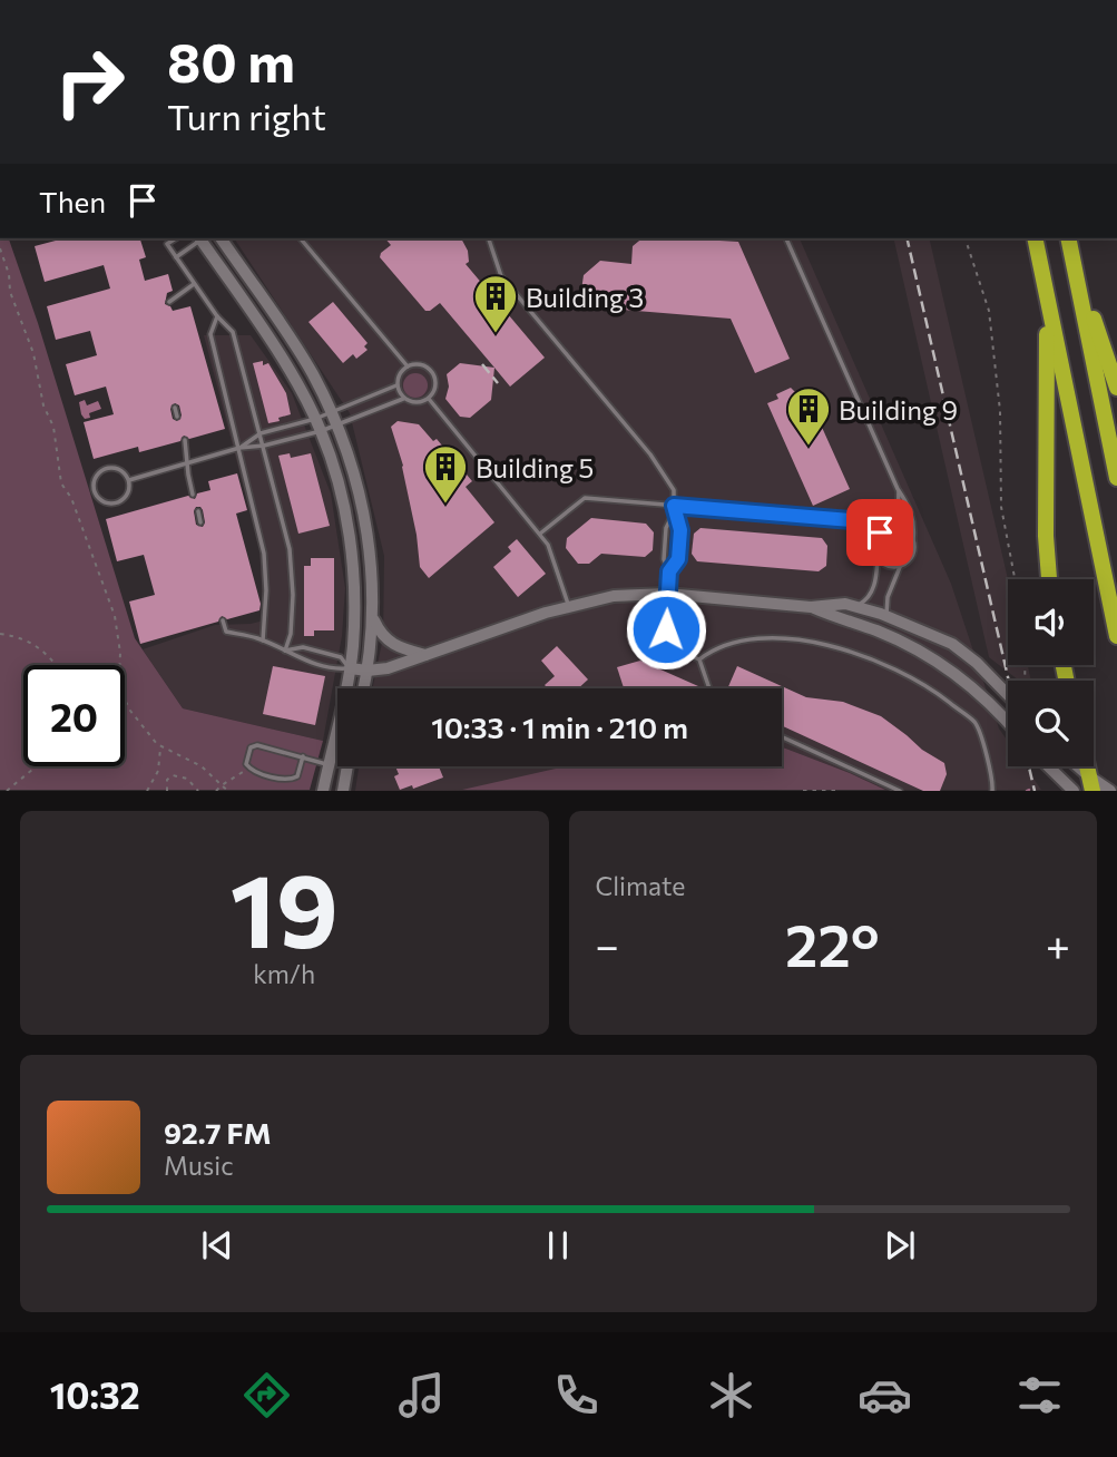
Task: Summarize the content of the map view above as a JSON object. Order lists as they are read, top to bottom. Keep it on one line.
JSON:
{"places":{"building":["Building 3","Building 9","Building 5"]},"page":{"turn":["80 m","Turn right"],"then":"Then","limit":"20","trip":"10:33 · 1 min · 210 m","tile":[["19","km/h"],"Climate"],"heat":["−","22°","+"],"song":["92.7 FM","Music"],"tabs":"10:32"}}
